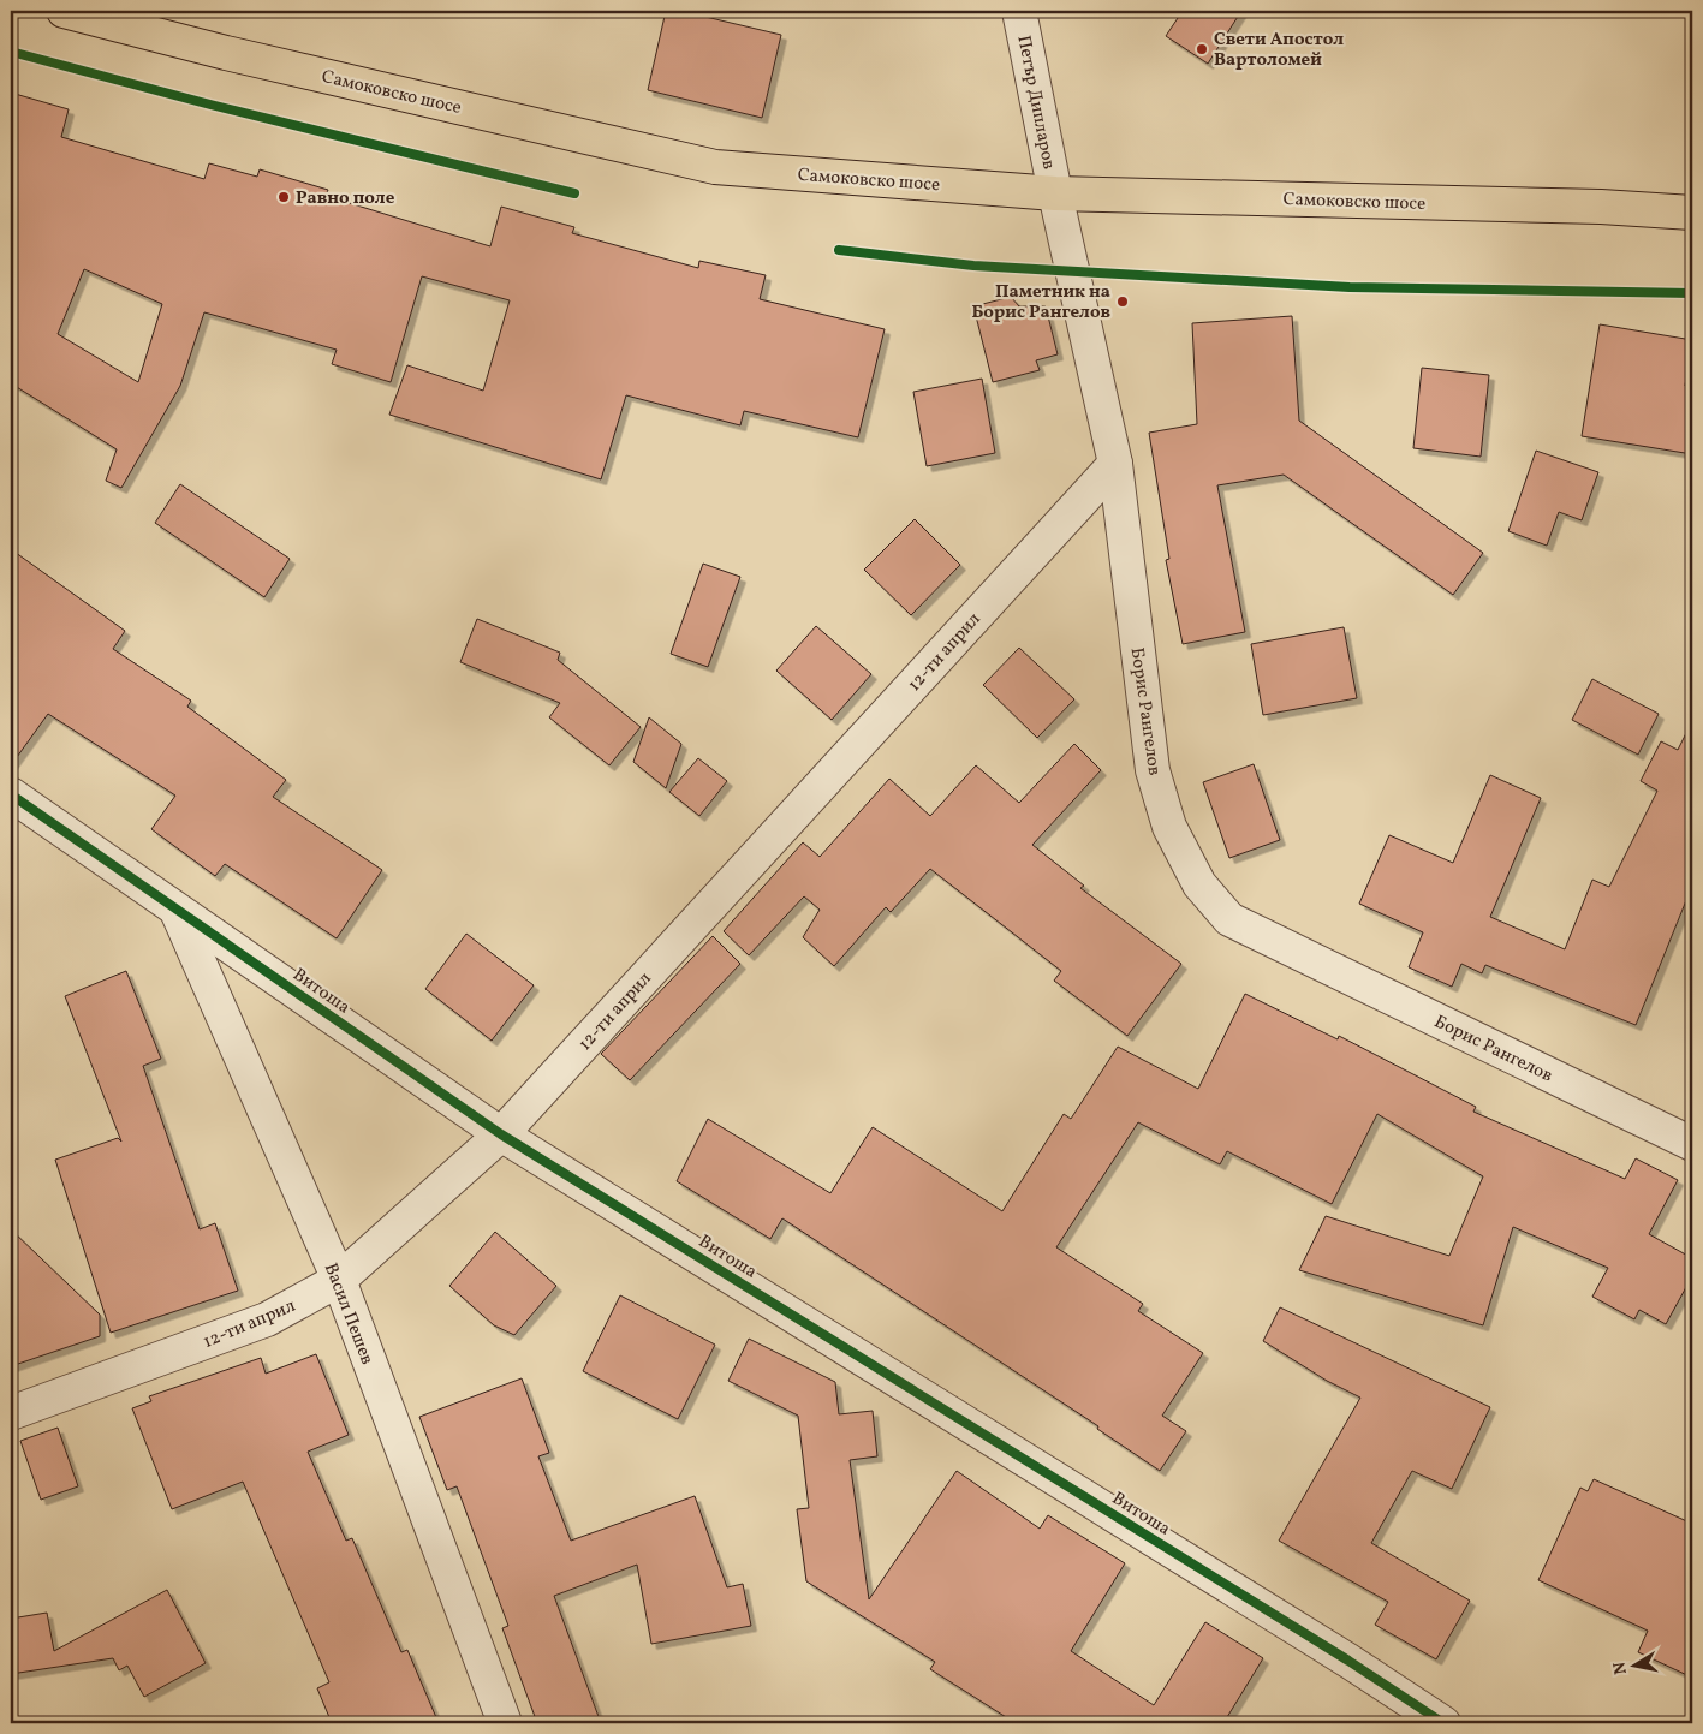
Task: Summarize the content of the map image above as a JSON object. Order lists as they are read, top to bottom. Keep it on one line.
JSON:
{"streets":{"main road":["Самоковско шосе"],"street":["Петър Дипларов","12-ти април","Борис Рангелов","Витоша","Васил Пешев"]},"crossings":[["Самоковско шосе","Петър Дипларов"],["Самоковско шосе","Борис Рангелов"],["Петър Дипларов","Борис Рангелов"],["12-ти април","Борис Рангелов"],["12-ти април","Витоша"],["12-ти април","Васил Пешев"],["Витоша","Васил Пешев"]],"places":["Свети Апостол Вартоломей","Равно поле","Паметник на Борис Рангелов"],"north":"left"}
